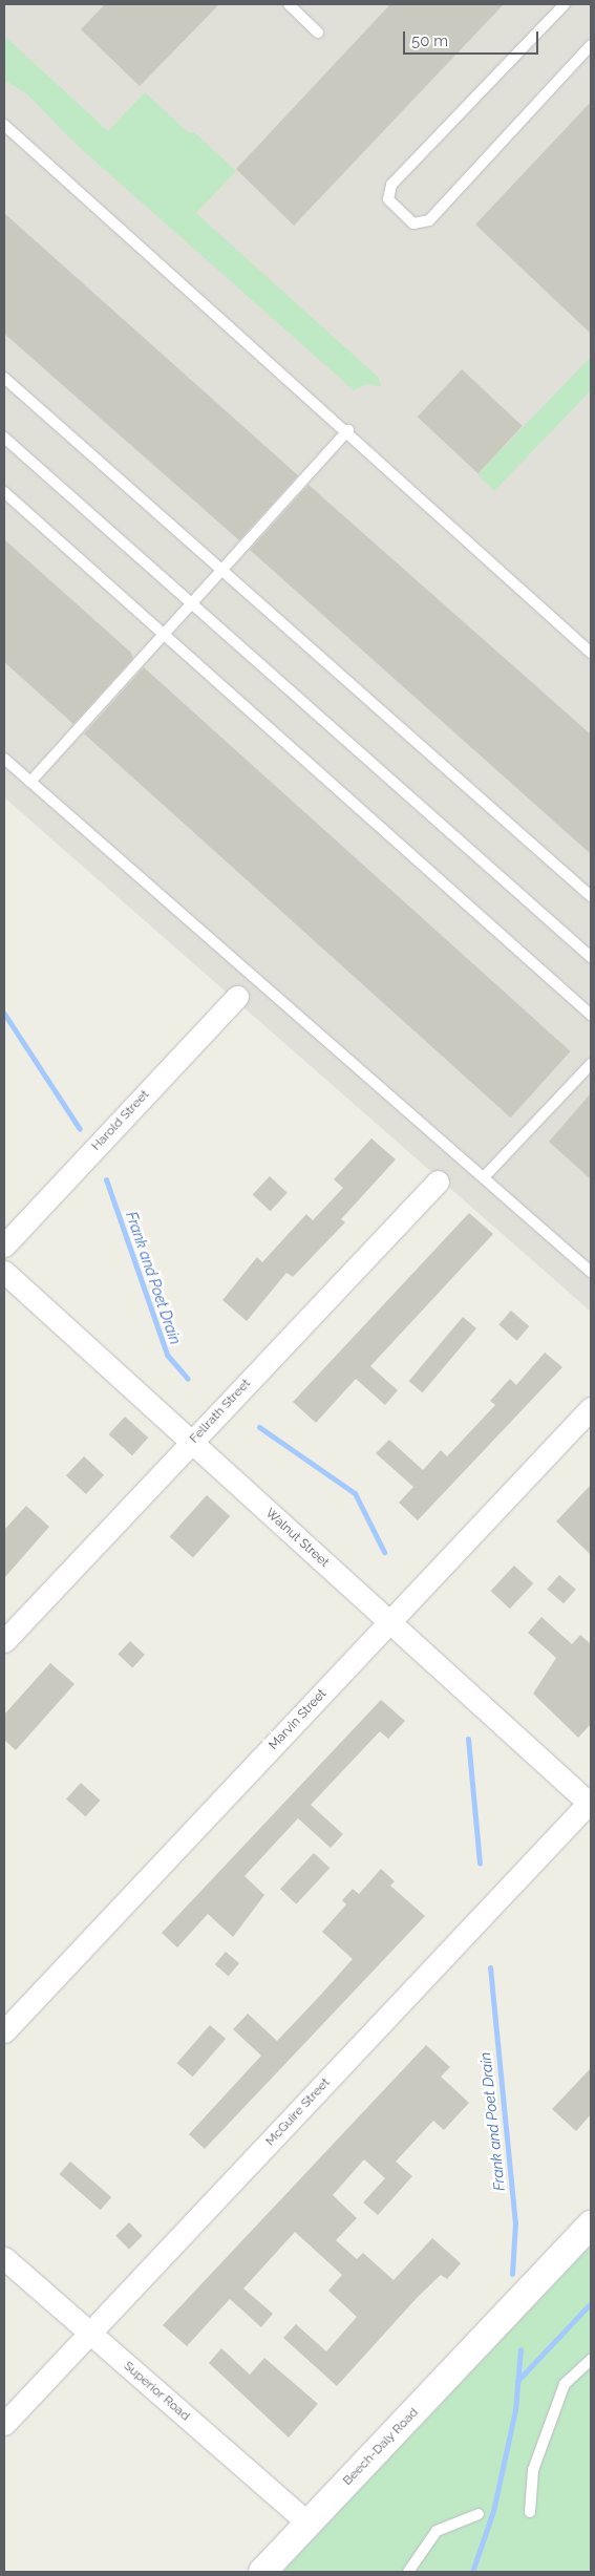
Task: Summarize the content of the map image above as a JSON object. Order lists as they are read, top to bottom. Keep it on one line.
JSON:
{"streets":{"street":["Harold Street","Fellrath Street","Walnut Street","Marvin Street","McGuire Street","Superior Road","Beech-Daly Road"]},"crossings":[["Fellrath Street","Walnut Street"],["Walnut Street","Marvin Street"],["Walnut Street","McGuire Street"],["McGuire Street","Superior Road"],["Superior Road","Beech-Daly Road"]],"water":["Frank and Poet Drain"],"scale_bar":"50 m"}
